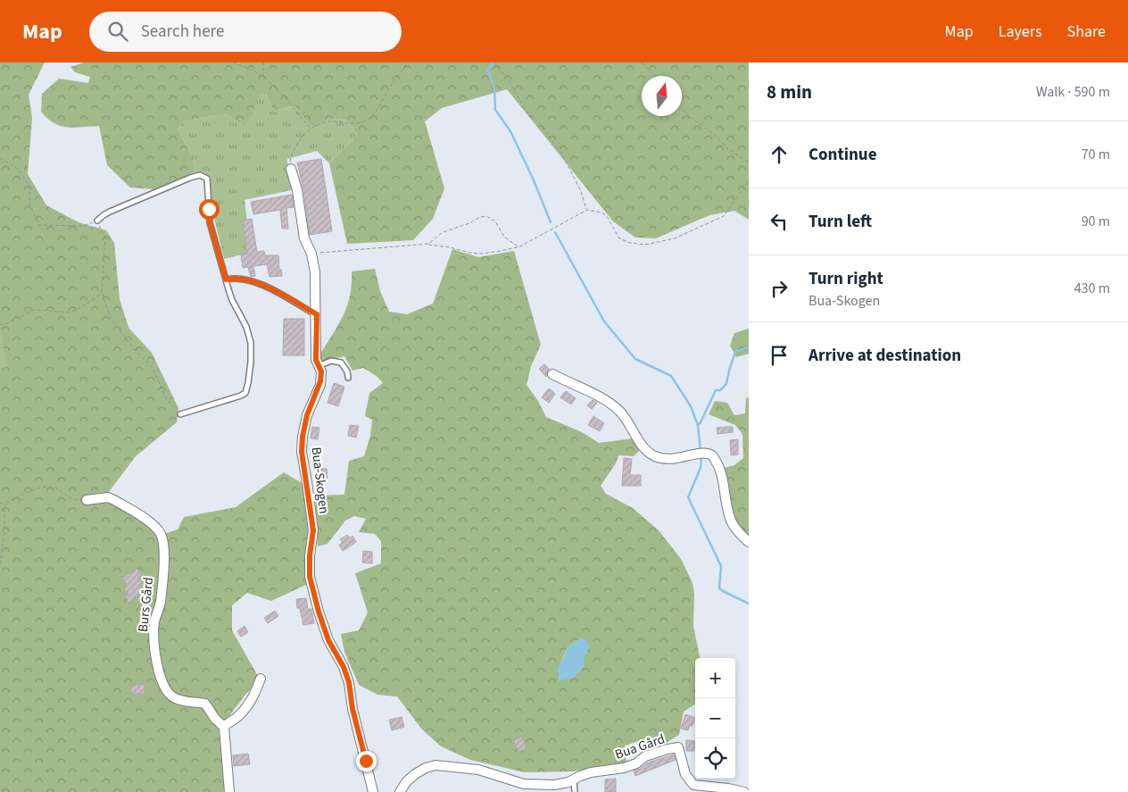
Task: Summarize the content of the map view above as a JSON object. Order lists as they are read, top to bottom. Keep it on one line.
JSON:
{"streets":{"street":["Bua-Skogen","Burs Gård","Bua Gård"]},"north":"top","page":{"header":"Map","search":"Search here","nav":["Map","Layers","Share"],"heading":["8 min","Walk · 590 m"],"list":[["Continue","70 m"],["Turn left","90 m"],["Turn right","Bua-Skogen","430 m"],"Arrive at destination"],"map_buttons":["+","−"]}}
